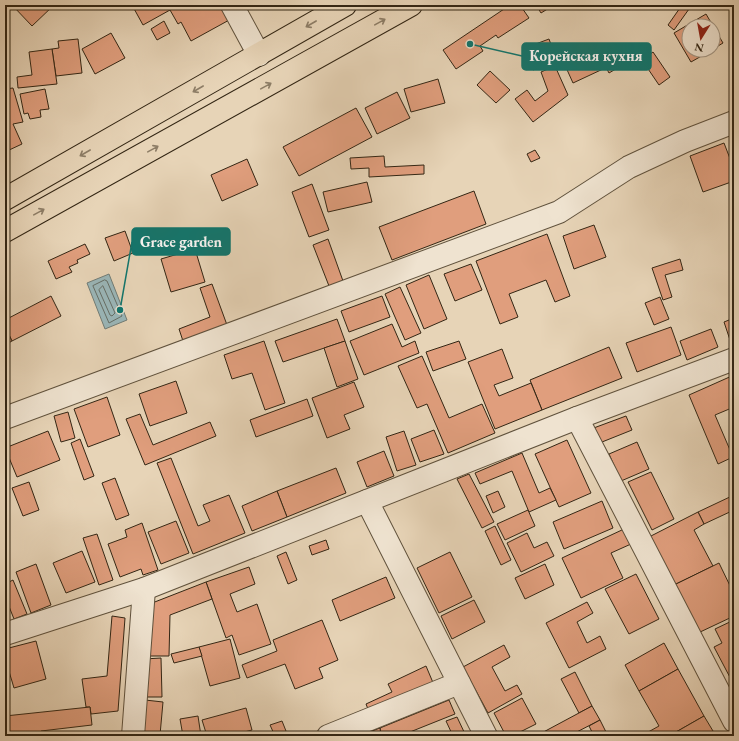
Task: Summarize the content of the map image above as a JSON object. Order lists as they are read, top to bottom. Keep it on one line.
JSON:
{"places":["Корейская кухня","Grace garden"],"north":"bottom"}
